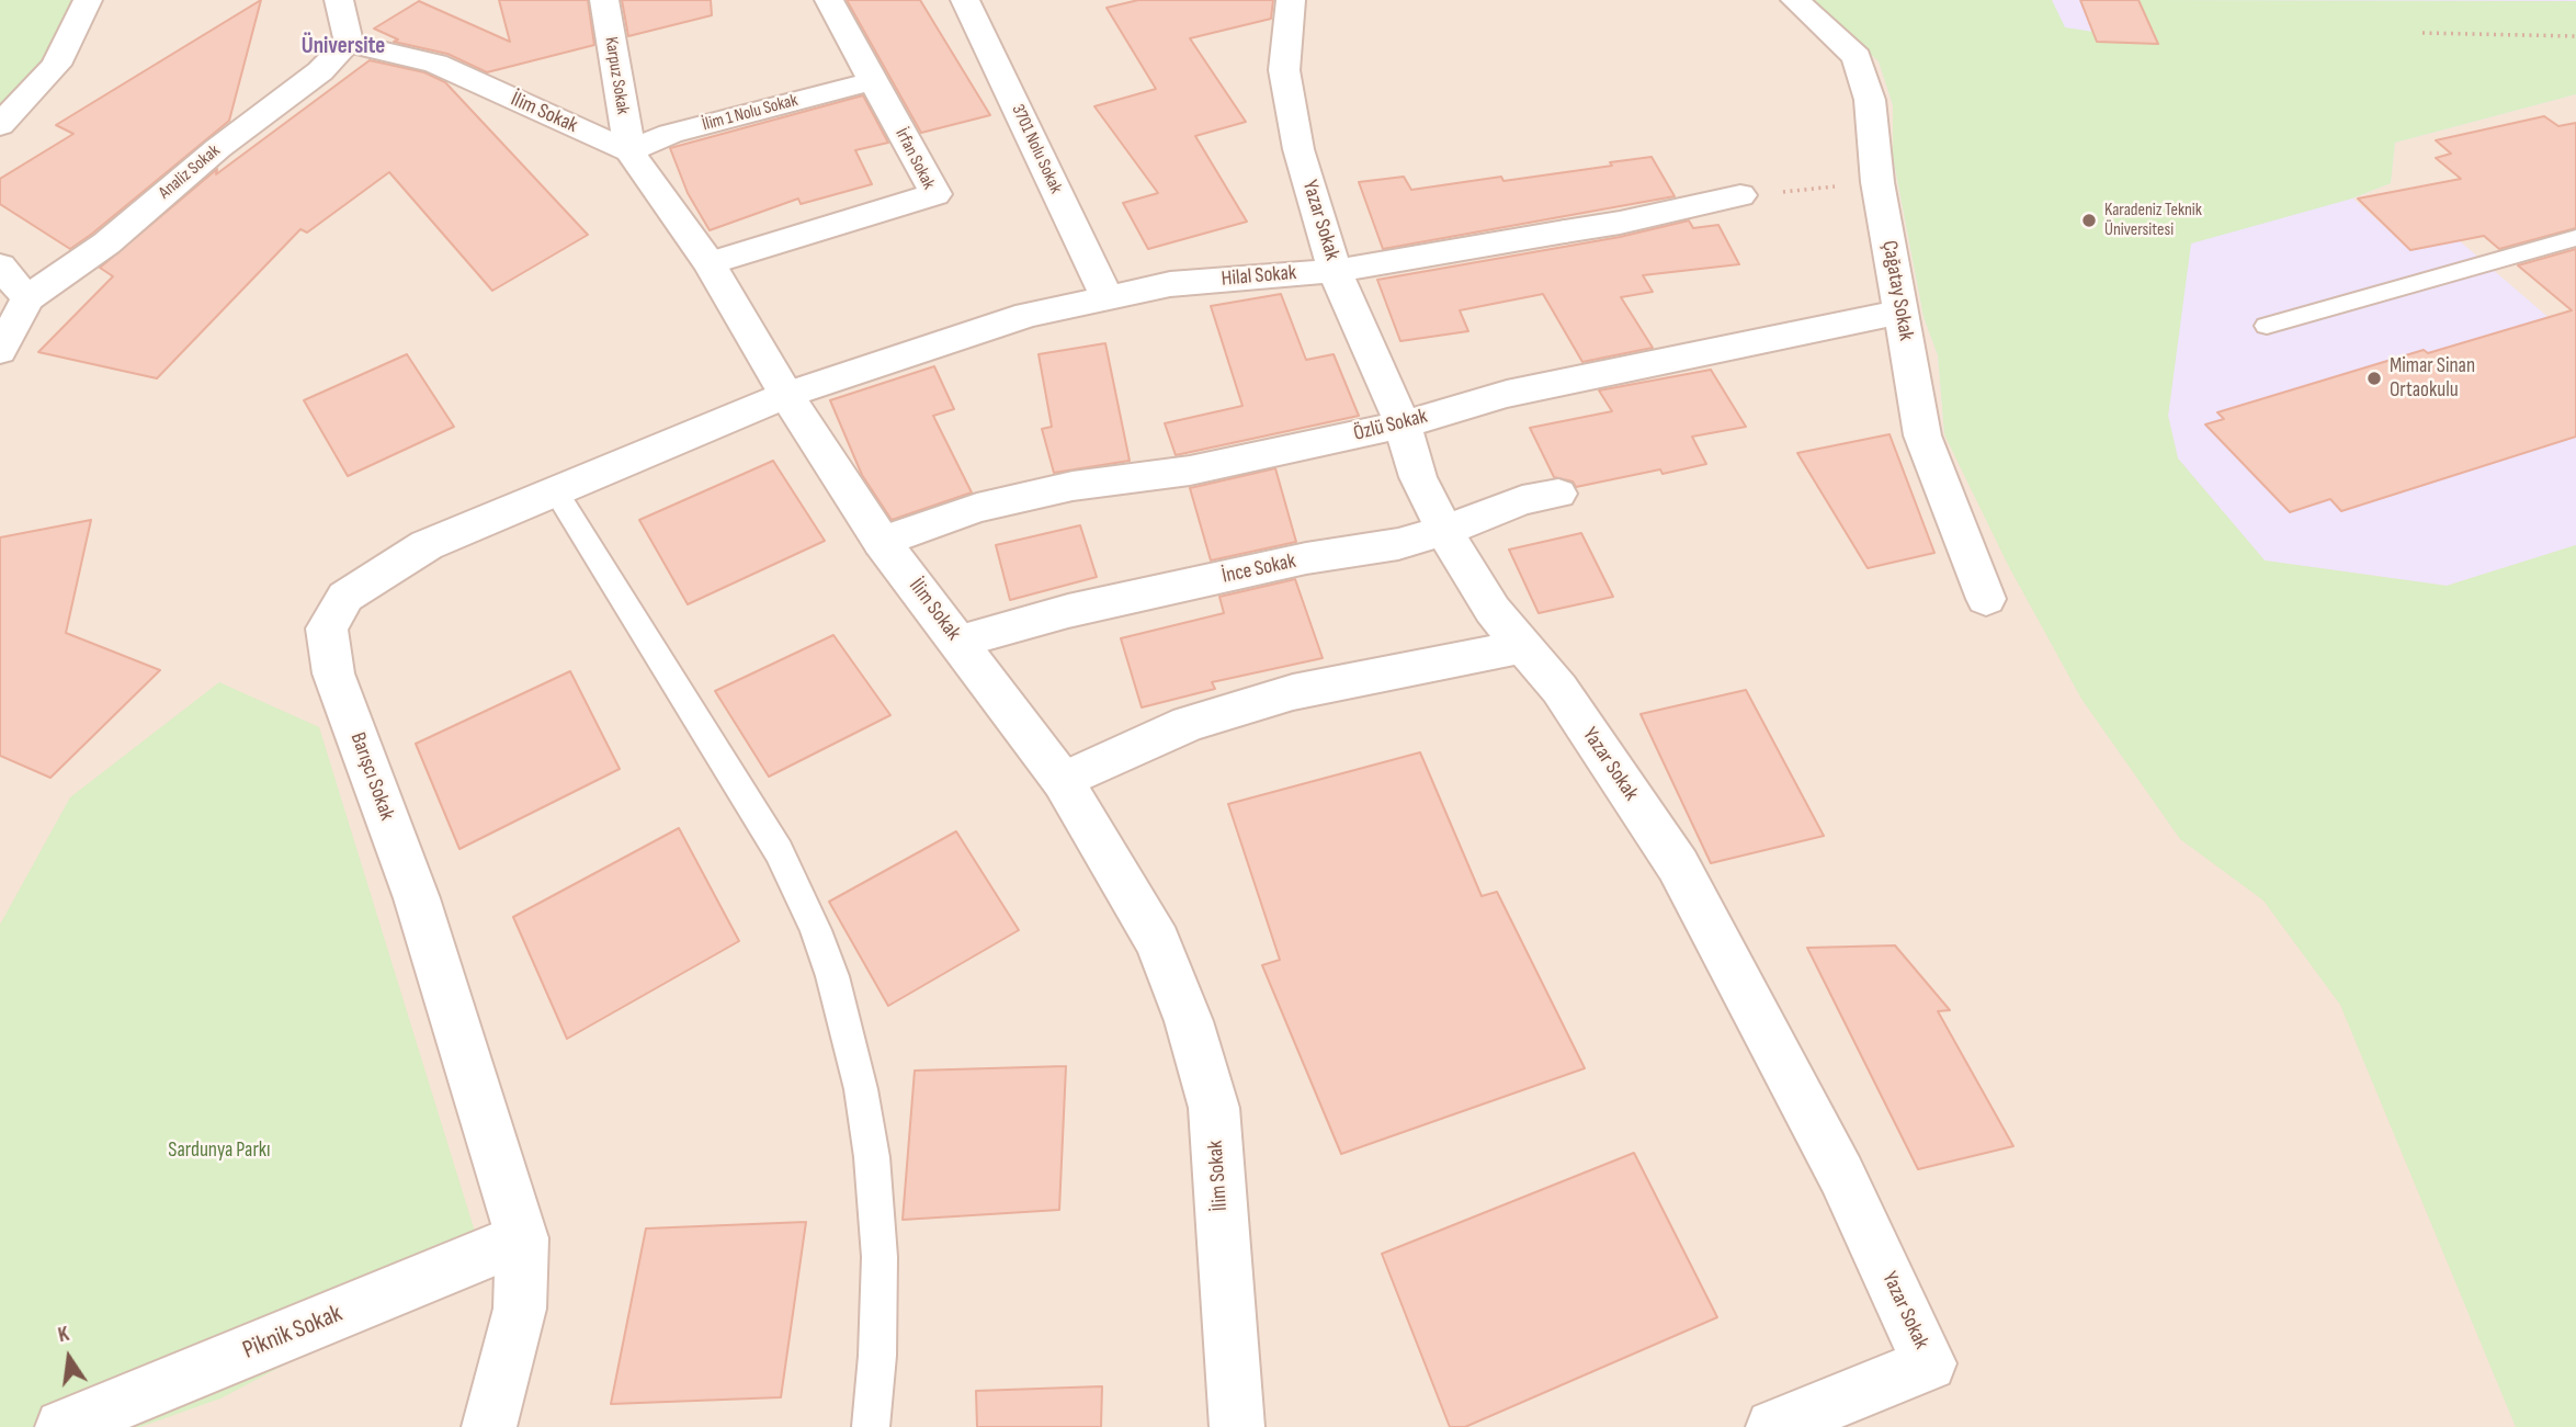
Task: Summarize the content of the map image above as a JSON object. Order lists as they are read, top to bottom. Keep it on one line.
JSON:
{"streets":{"street":["Karpuz Sokak","İlim Sokak","İlim 1 Nolu Sokak","3701 Nolu Sokak","İrfan Sokak","Analiz Sokak","Yazar Sokak","Hilal Sokak","Çağatay Sokak","Özlü Sokak","İnce Sokak","Barışcı Sokak","Piknik Sokak"]},"crossings":[["Karpuz Sokak","İlim Sokak"],["Karpuz Sokak","İlim 1 Nolu Sokak"],["İlim Sokak","İlim 1 Nolu Sokak"],["İlim Sokak","İrfan Sokak"],["İlim Sokak","Analiz Sokak"],["İlim Sokak","Hilal Sokak"],["İlim Sokak","Özlü Sokak"],["İlim Sokak","İnce Sokak"],["İlim Sokak","Barışcı Sokak"],["İlim 1 Nolu Sokak","İrfan Sokak"],["3701 Nolu Sokak","Hilal Sokak"],["Yazar Sokak","Hilal Sokak"],["Yazar Sokak","Özlü Sokak"],["Yazar Sokak","İnce Sokak"],["Hilal Sokak","Barışcı Sokak"],["Çağatay Sokak","Özlü Sokak"],["Barışcı Sokak","Piknik Sokak"]],"districts":["Üniversite"],"parks":["Sardunya Parkı"],"places":["Karadeniz Teknik Üniversitesi","Mimar Sinan Ortaokulu"],"north":"top"}
